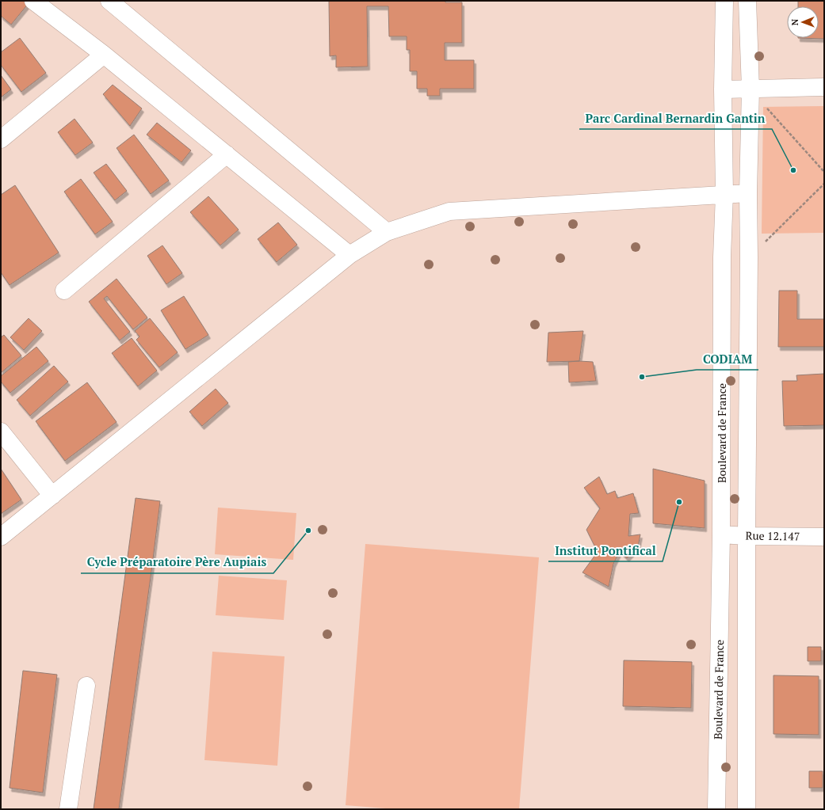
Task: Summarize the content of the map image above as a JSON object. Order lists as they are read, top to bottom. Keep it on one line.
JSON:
{"streets":{"street":["Boulevard de France","Rue 12.147"]},"crossings":[["Boulevard de France","Rue 12.147"]],"places":["Parc Cardinal Bernardin Gantin","CODIAM","Institut Pontifical","Cycle Préparatoire Père Aupiais"],"north":"left"}
